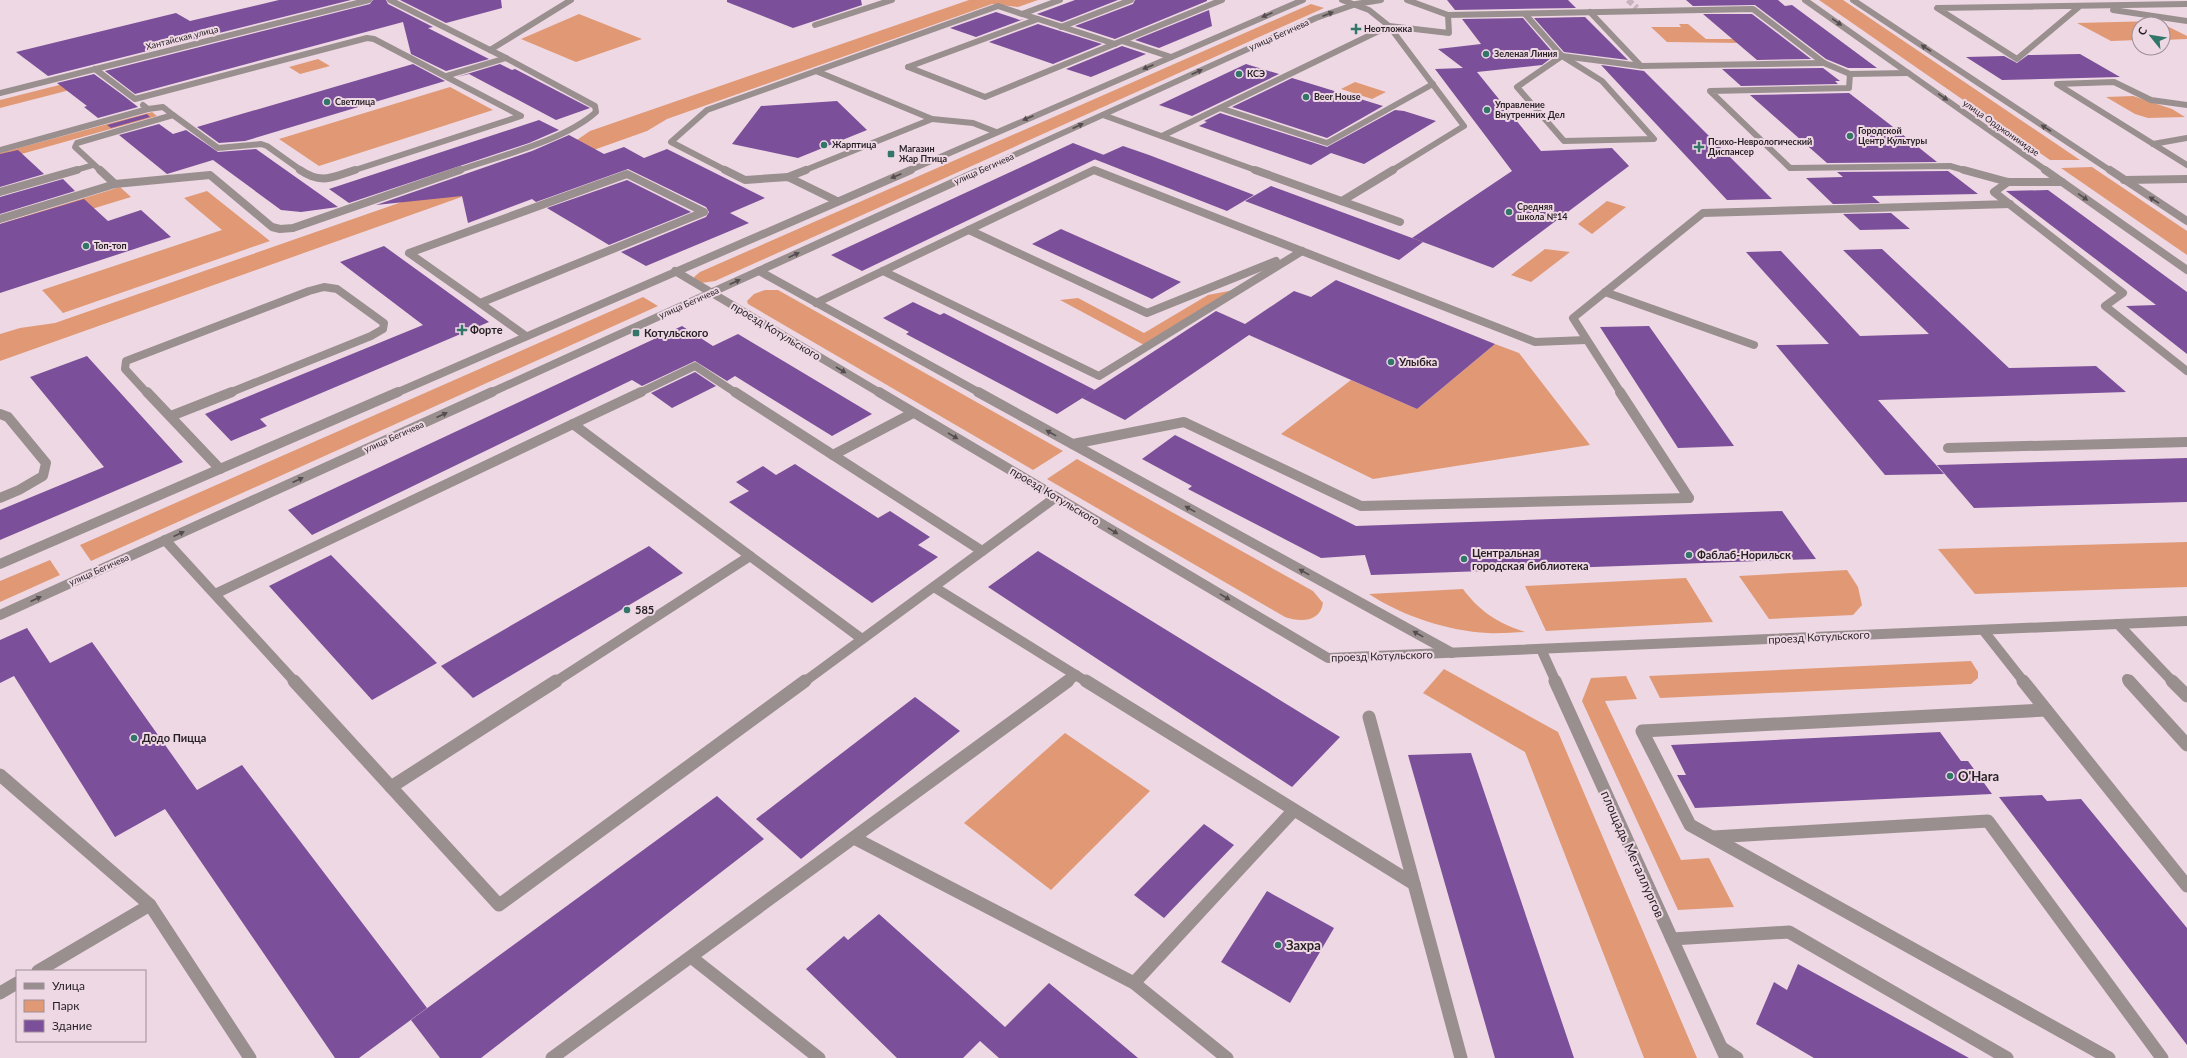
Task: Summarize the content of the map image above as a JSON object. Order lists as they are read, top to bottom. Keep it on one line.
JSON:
{"streets":{"street":["улица Бегичева","Хантайская улица","улица Орджоникидзе","проезд Котульского","площадь Металлургов"]},"crossings":[["улица Бегичева","проезд Котульского"],["проезд Котульского","площадь Металлургов"]],"places":{"health":["Неотложка","Психо-Неврологический Диспансер","Форте"],"other":["Зеленая Линия","КСЭ","Beer House","Светлица","Управление Внутренних Дел","Городской Центр Культуры","Жарптица","Средняя школа №14","Топ-топ","Улыбка","Фаблаб-Норильск","Центральная городская библиотека","585","Додо Пицца","O'Hara","Захра"],"transit":["Магазин Жар Птица","Котульского"]},"legend":["Улица","Парк","Здание"],"north":"top left"}
